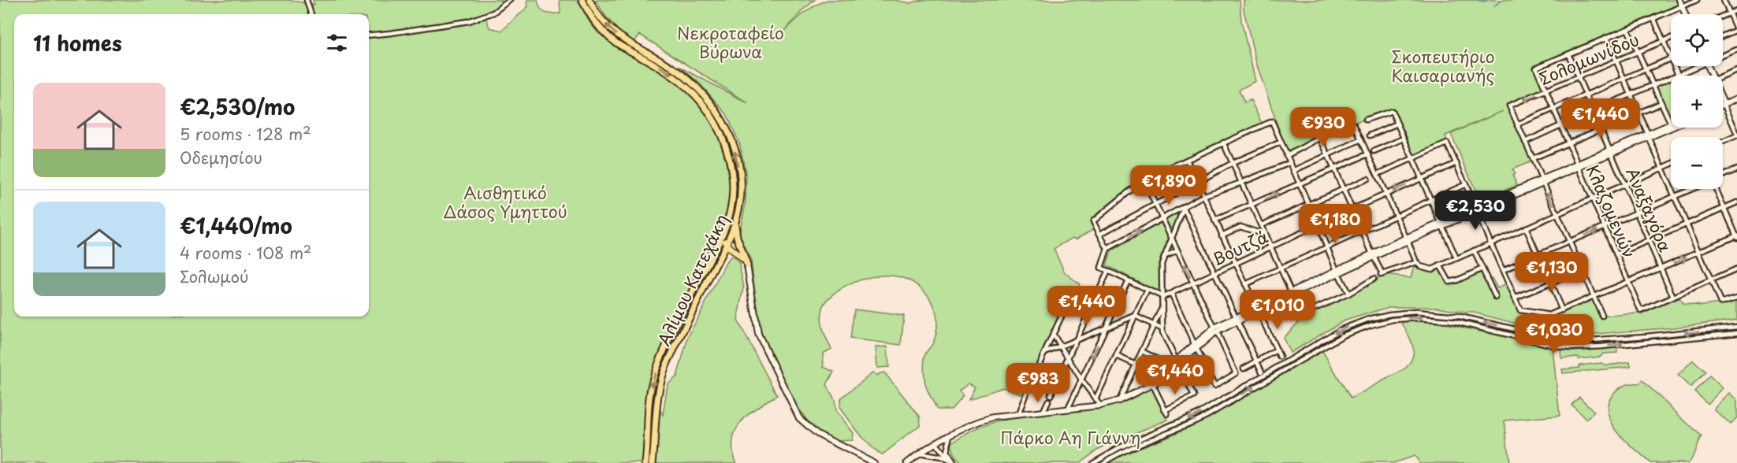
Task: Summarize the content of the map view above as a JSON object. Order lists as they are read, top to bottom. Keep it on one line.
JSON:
{"streets":{"main road":["Αλίμου Κατεχάκη"],"street":["Σολομωνίδου","Αναξαγόρα","Κλαζομενών","Βουτζά"]},"crossings":[["Σολομωνίδου","Αναξαγόρα"],["Σολομωνίδου","Κλαζομενών"],["Αναξαγόρα","Κλαζομενών"]],"parks":["Νεκροταφείο Βύρωνα","Σκοπευτήριο Καισαριανής","Αισθητικό Δάσος Υμηττού","Πάρκο Αη Γιάννη"],"page":{"map_buttons":["+","−"],"heading":"11 homes","list":[{"name":"€2,530/mo","note":"5 rooms · 128 m² · Οδεμησίου"},{"name":"€1,440/mo","note":"4 rooms · 108 m² · Σολωμού"}],"price":["€1,440","€930","€1,890","€2,530","€1,180","€1,130","€1,440","€1,010","€1,030","€1,440","€983"]}}
